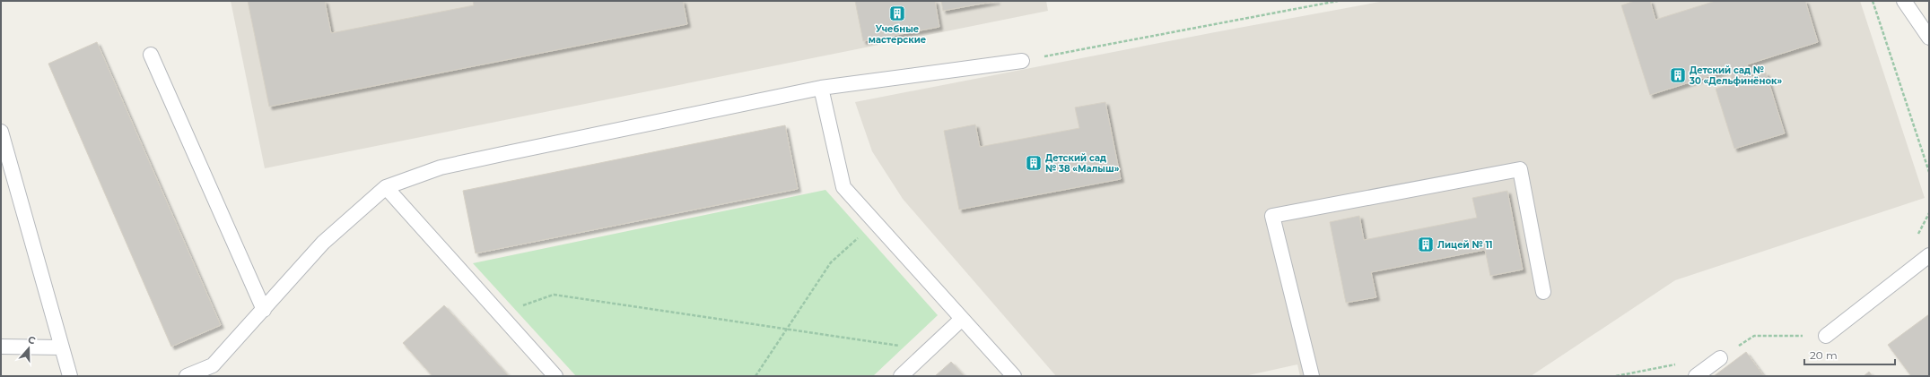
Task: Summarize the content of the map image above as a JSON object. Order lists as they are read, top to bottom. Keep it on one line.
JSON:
{"places":{"building":["Учебные мастерские","Детский сад № 30 «Дельфинёнок»","Детский сад № 38 «Малыш»","Лицей № 11"]},"scale_bar":"20 m","north":"top"}
